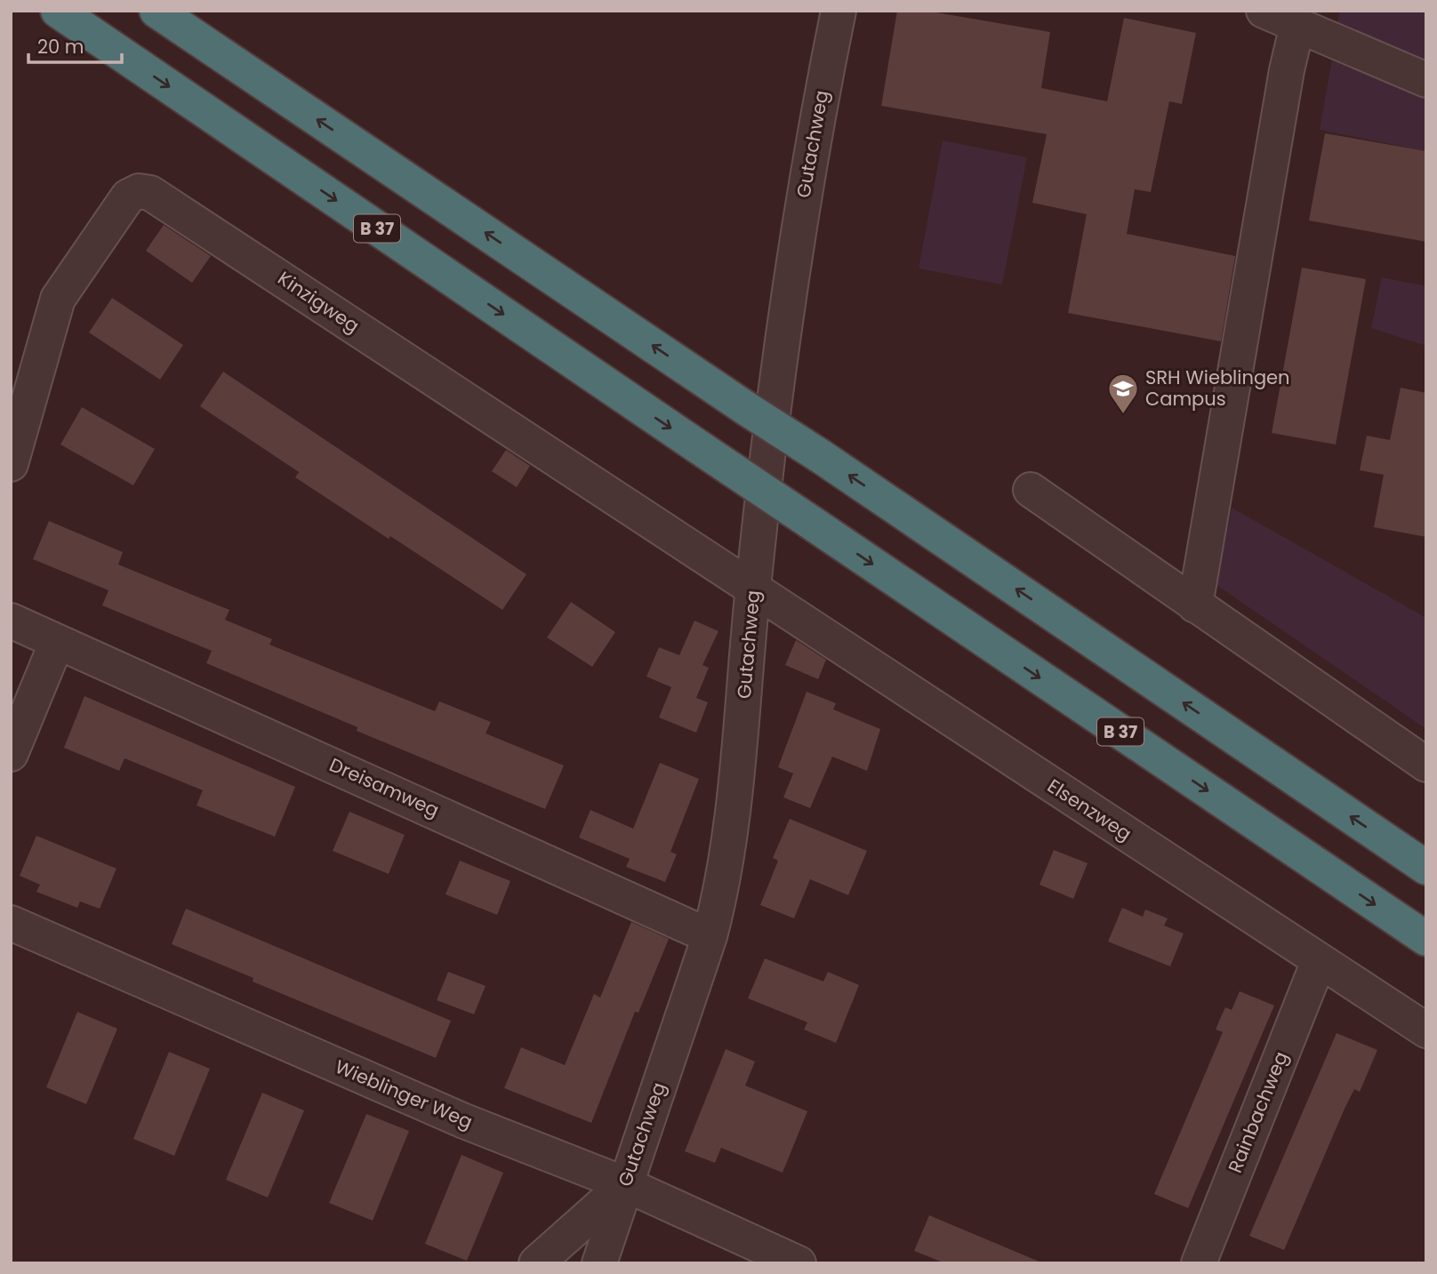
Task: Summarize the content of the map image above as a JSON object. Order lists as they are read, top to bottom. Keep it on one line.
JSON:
{"streets":{"highway":["B 37"],"street":["Gutachweg","Kinzigweg","Dreisamweg","Elsenzweg","Wieblinger Weg","Rainbachweg"]},"crossings":[["Gutachweg","Kinzigweg"],["Gutachweg","Dreisamweg"],["Gutachweg","Elsenzweg"],["Gutachweg","Wieblinger Weg"],["Kinzigweg","Elsenzweg"],["Elsenzweg","Rainbachweg"]],"places":{"school or university":["SRH Wieblingen Campus"]},"scale_bar":"20 m"}
